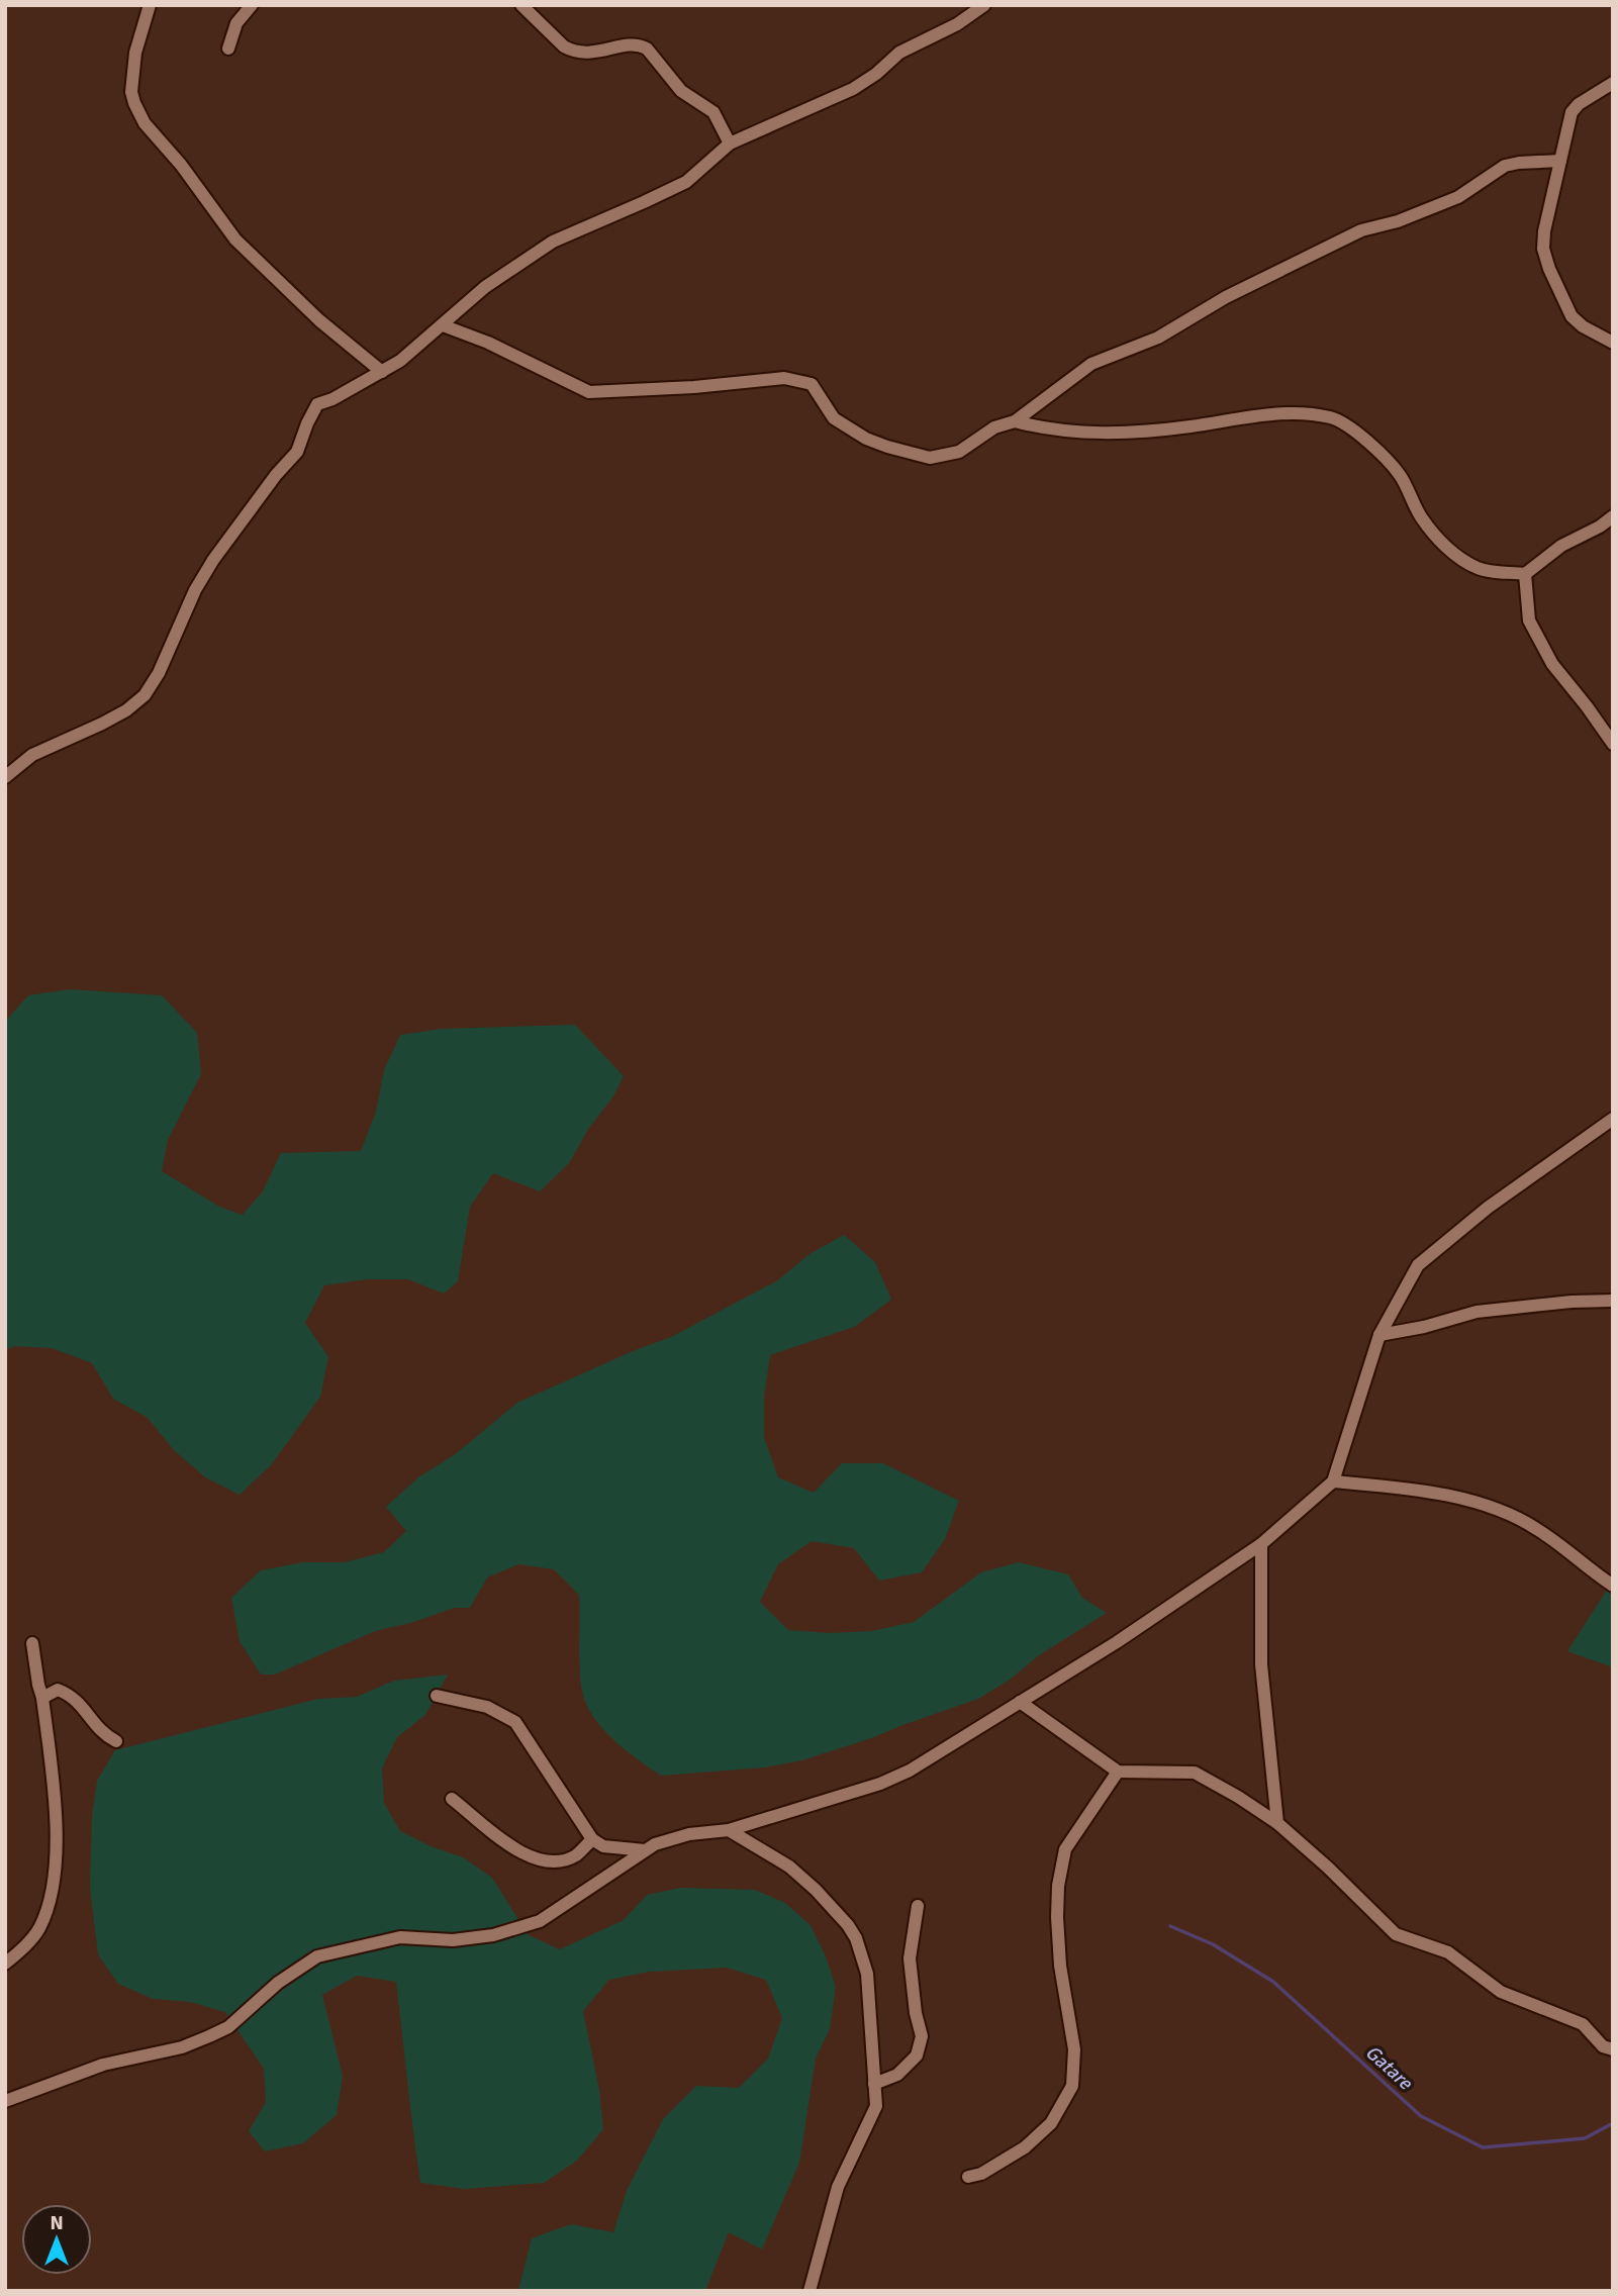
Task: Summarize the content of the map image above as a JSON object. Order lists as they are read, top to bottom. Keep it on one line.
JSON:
{"water":["Gatare"],"north":"top"}
